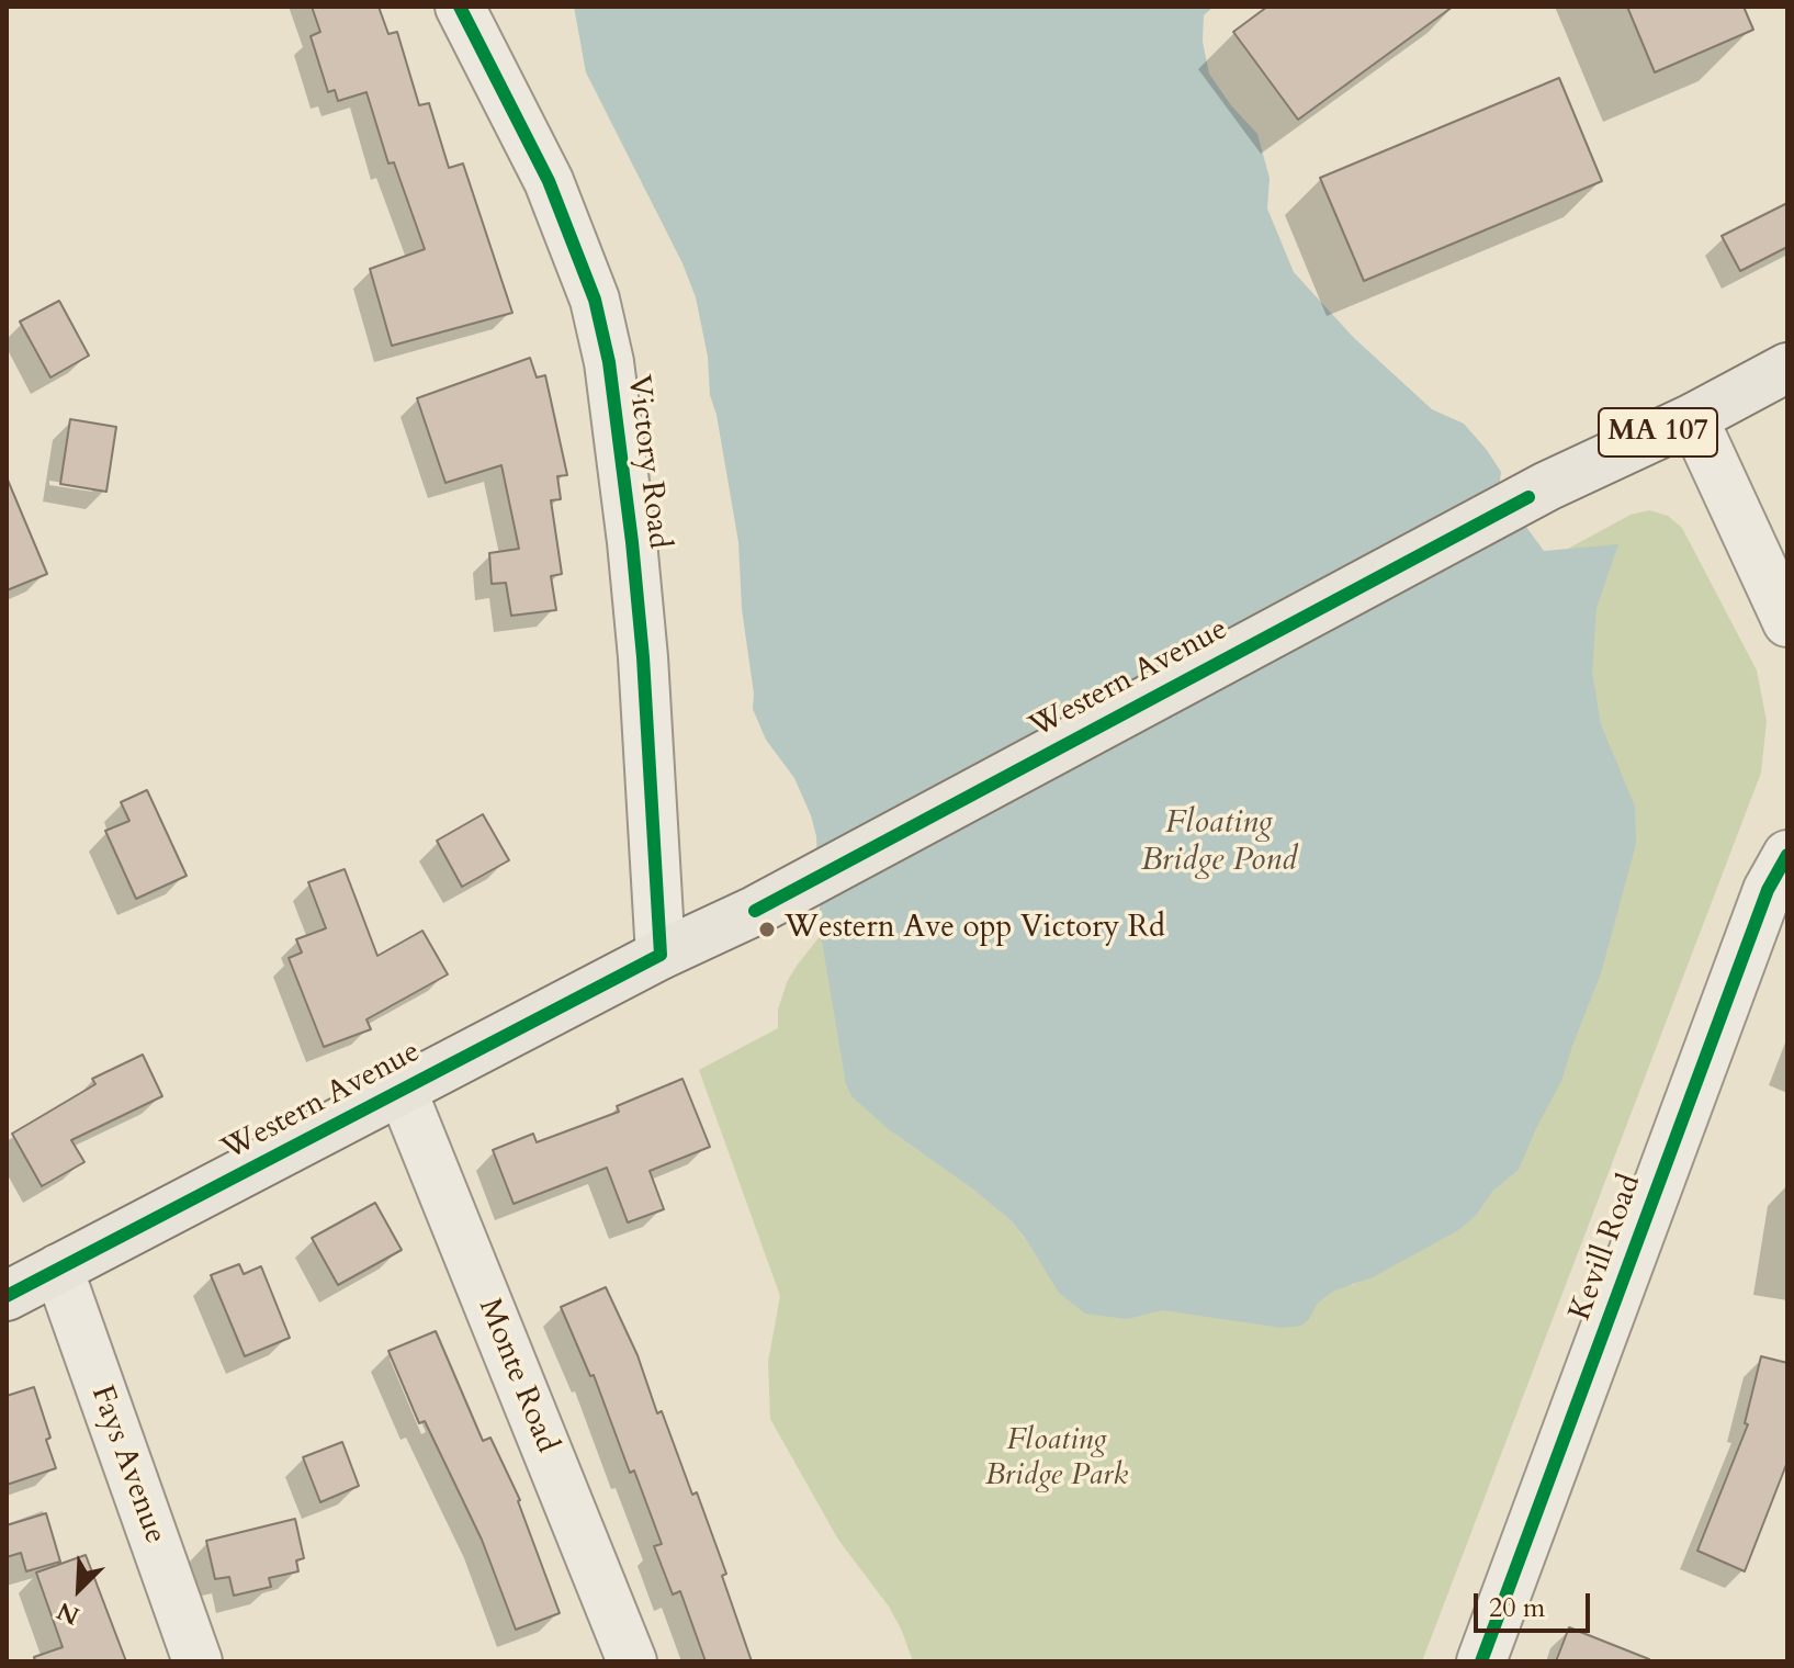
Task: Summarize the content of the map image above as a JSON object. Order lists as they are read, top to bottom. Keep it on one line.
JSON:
{"streets":{"main road":["MA 107","Western Avenue"],"street":["Victory Road","Kevill Road","Monte Road","Fays Avenue"]},"crossings":[["Victory Road","Western Avenue"],["Western Avenue","Monte Road"],["Western Avenue","Fays Avenue"]],"water":["Floating Bridge Pond"],"parks":["Floating Bridge Park"],"places":["Western Ave opp Victory Rd"],"scale_bar":"20 m","north":"bottom left"}
